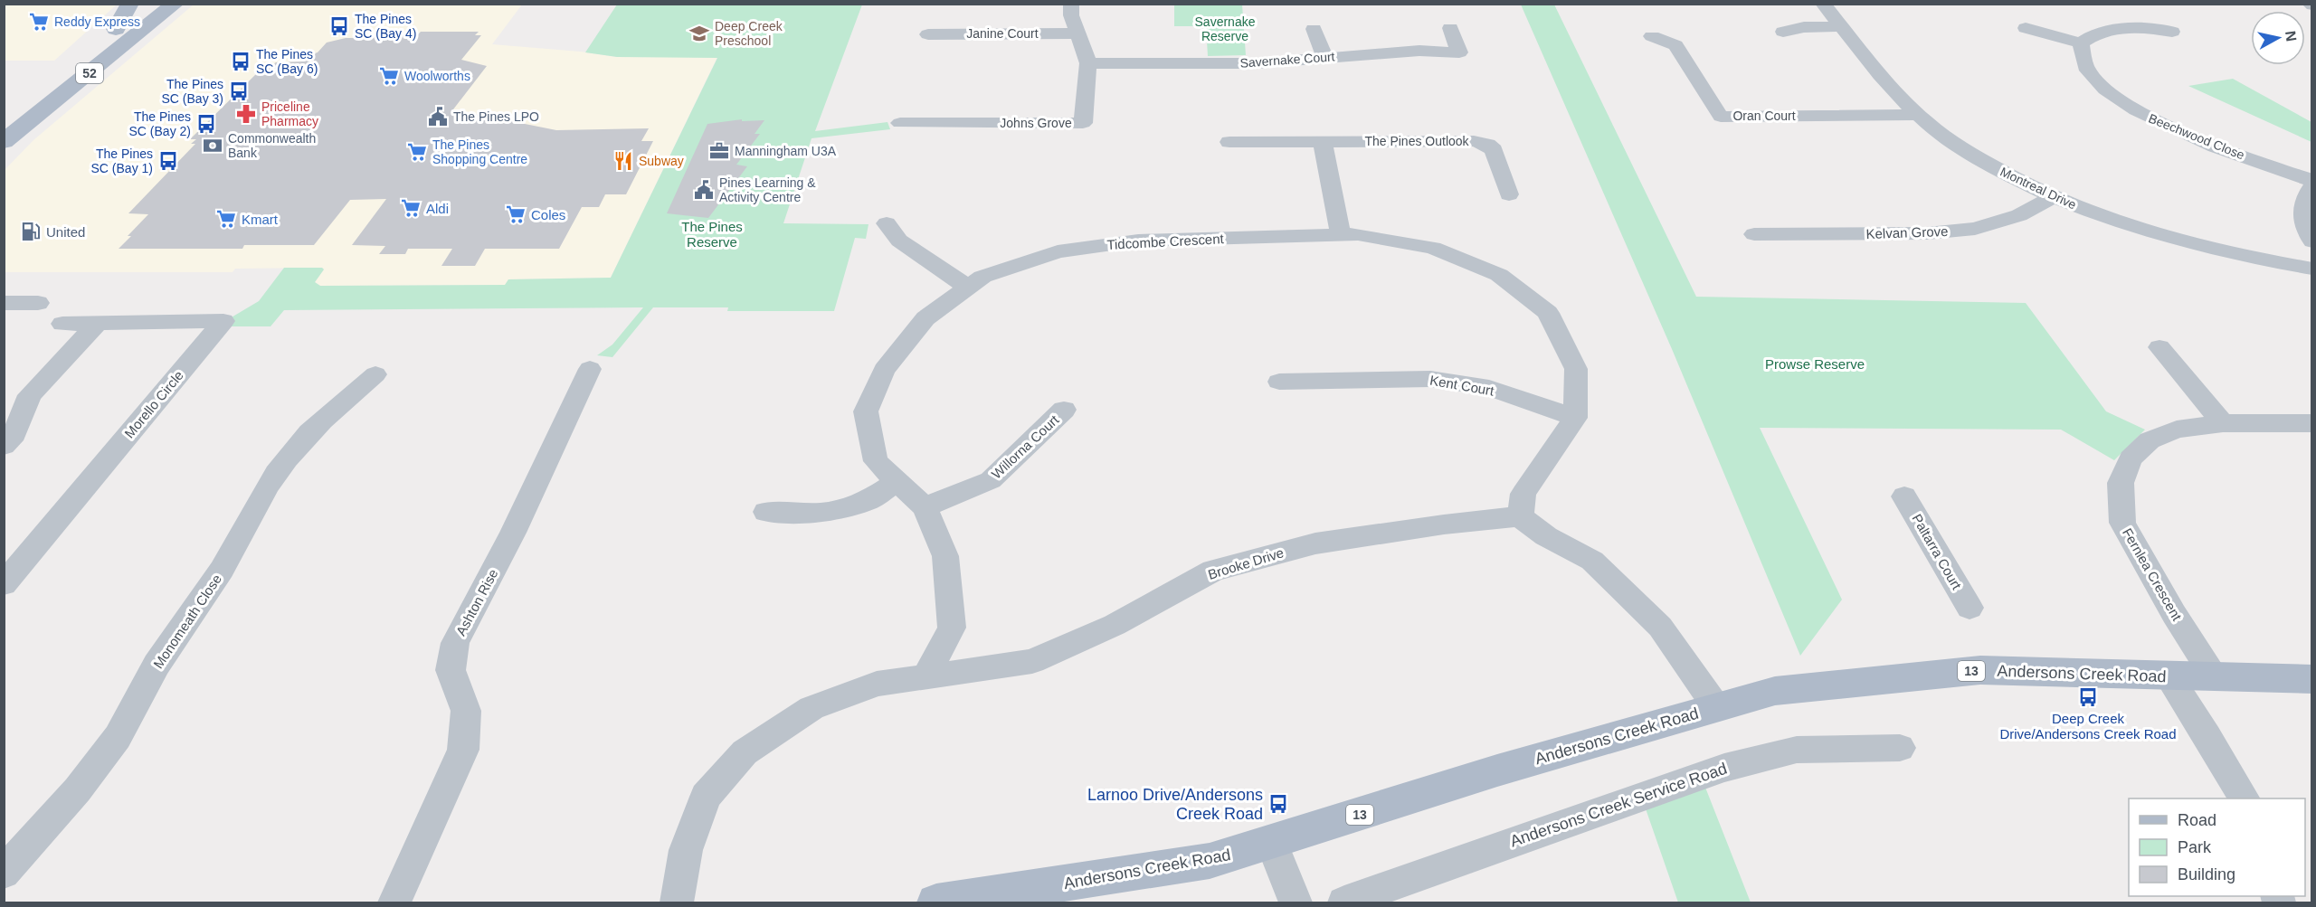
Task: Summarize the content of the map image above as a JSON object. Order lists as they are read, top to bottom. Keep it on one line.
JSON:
{"streets":{"main road":["52","13","Andersons Creek Road"],"street":["Janine Court","Savernake Court","Oran Court","Johns Grove","Beechwood Close","The Pines Outlook","Montreal Drive","Kelvan Grove","Tidcombe Crescent","Kent Court","Morello Circle","Willorna Court","Paltarra Court","Brooke Drive","Fernlea Crescent","Ashton Rise","Monomeath Close","Andersons Creek Service Road"]},"crossings":[["Janine Court","Johns Grove"],["Savernake Court","Johns Grove"],["Oran Court","Montreal Drive"],["Montreal Drive","Kelvan Grove"],["Tidcombe Crescent","Kent Court"],["Tidcombe Crescent","Willorna Court"],["Tidcombe Crescent","Brooke Drive"],["Fernlea Crescent","Andersons Creek Road"]],"parks":["Savernake Reserve","The Pines Reserve","Prowse Reserve"],"places":{"supermarket":["Reddy Express","Woolworths","The Pines Shopping Centre","Aldi","Coles","Kmart"],"bus stop":["The Pines SC (Bay 4)","The Pines SC (Bay 6)","The Pines SC (Bay 3)","The Pines SC (Bay 2)","The Pines SC (Bay 1)","Deep Creek Drive/Andersons Creek Road","Larnoo Drive/Andersons Creek Road"],"school or university":["Deep Creek Preschool"],"pharmacy":["Priceline Pharmacy"],"public building":["The Pines LPO","Pines Learning & Activity Centre"],"bank":["Commonwealth Bank"],"office":["Manningham U3A"],"restaurant":["Subway"],"fuel station":["United"]},"legend":["Road","Park","Building"],"north":"right"}
